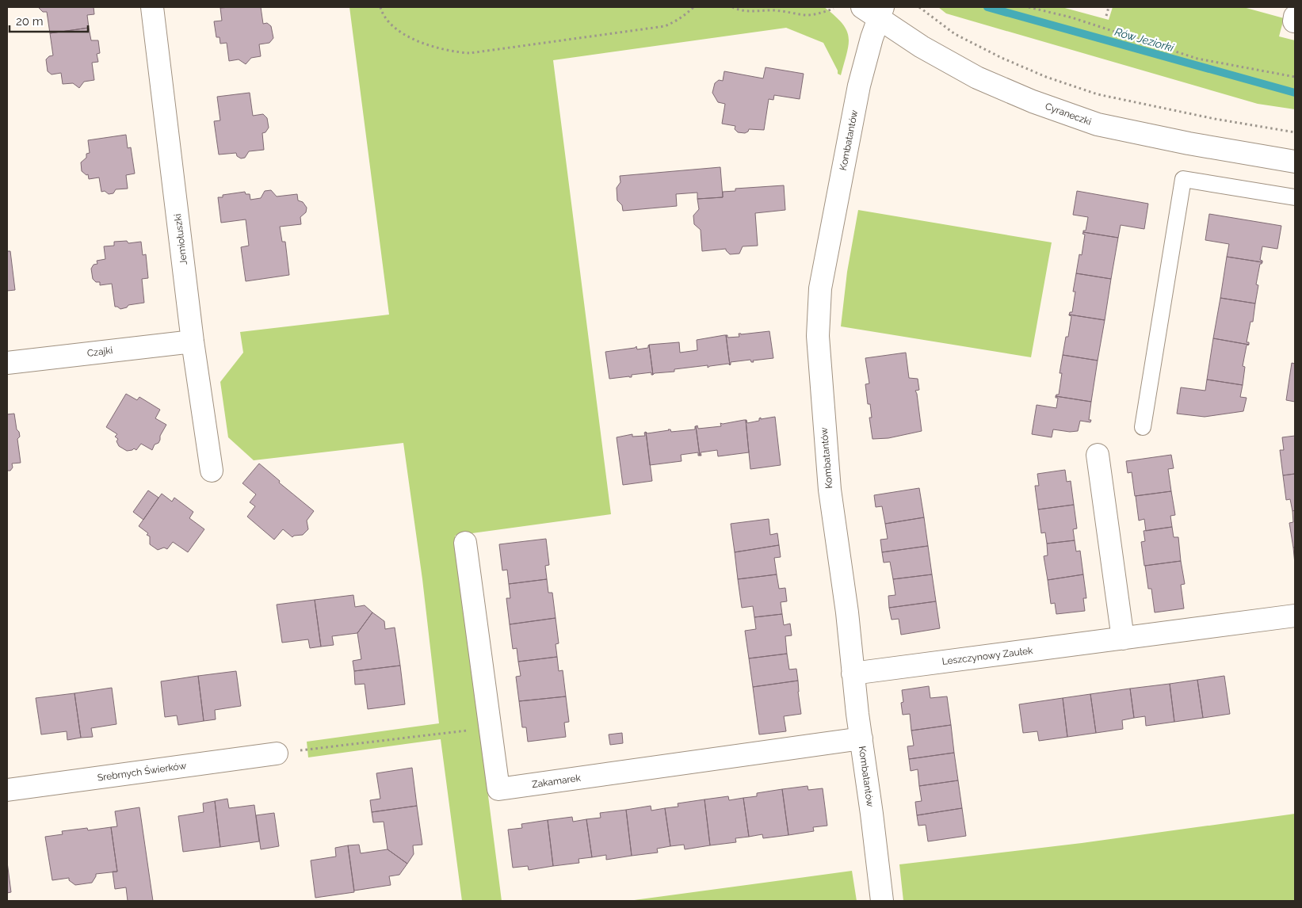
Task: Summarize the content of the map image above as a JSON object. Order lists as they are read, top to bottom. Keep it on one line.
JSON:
{"streets":{"street":["Cyraneczki","Kombatantów","Jemiołuszki","Czajki","Leszczynowy Zaułek","Srebrnych Świerków","Zakamarek"]},"crossings":[["Cyraneczki","Kombatantów"],["Kombatantów","Leszczynowy Zaułek"],["Kombatantów","Zakamarek"],["Jemiołuszki","Czajki"]],"water":["Rów Jeziorki"],"scale_bar":"20 m"}
